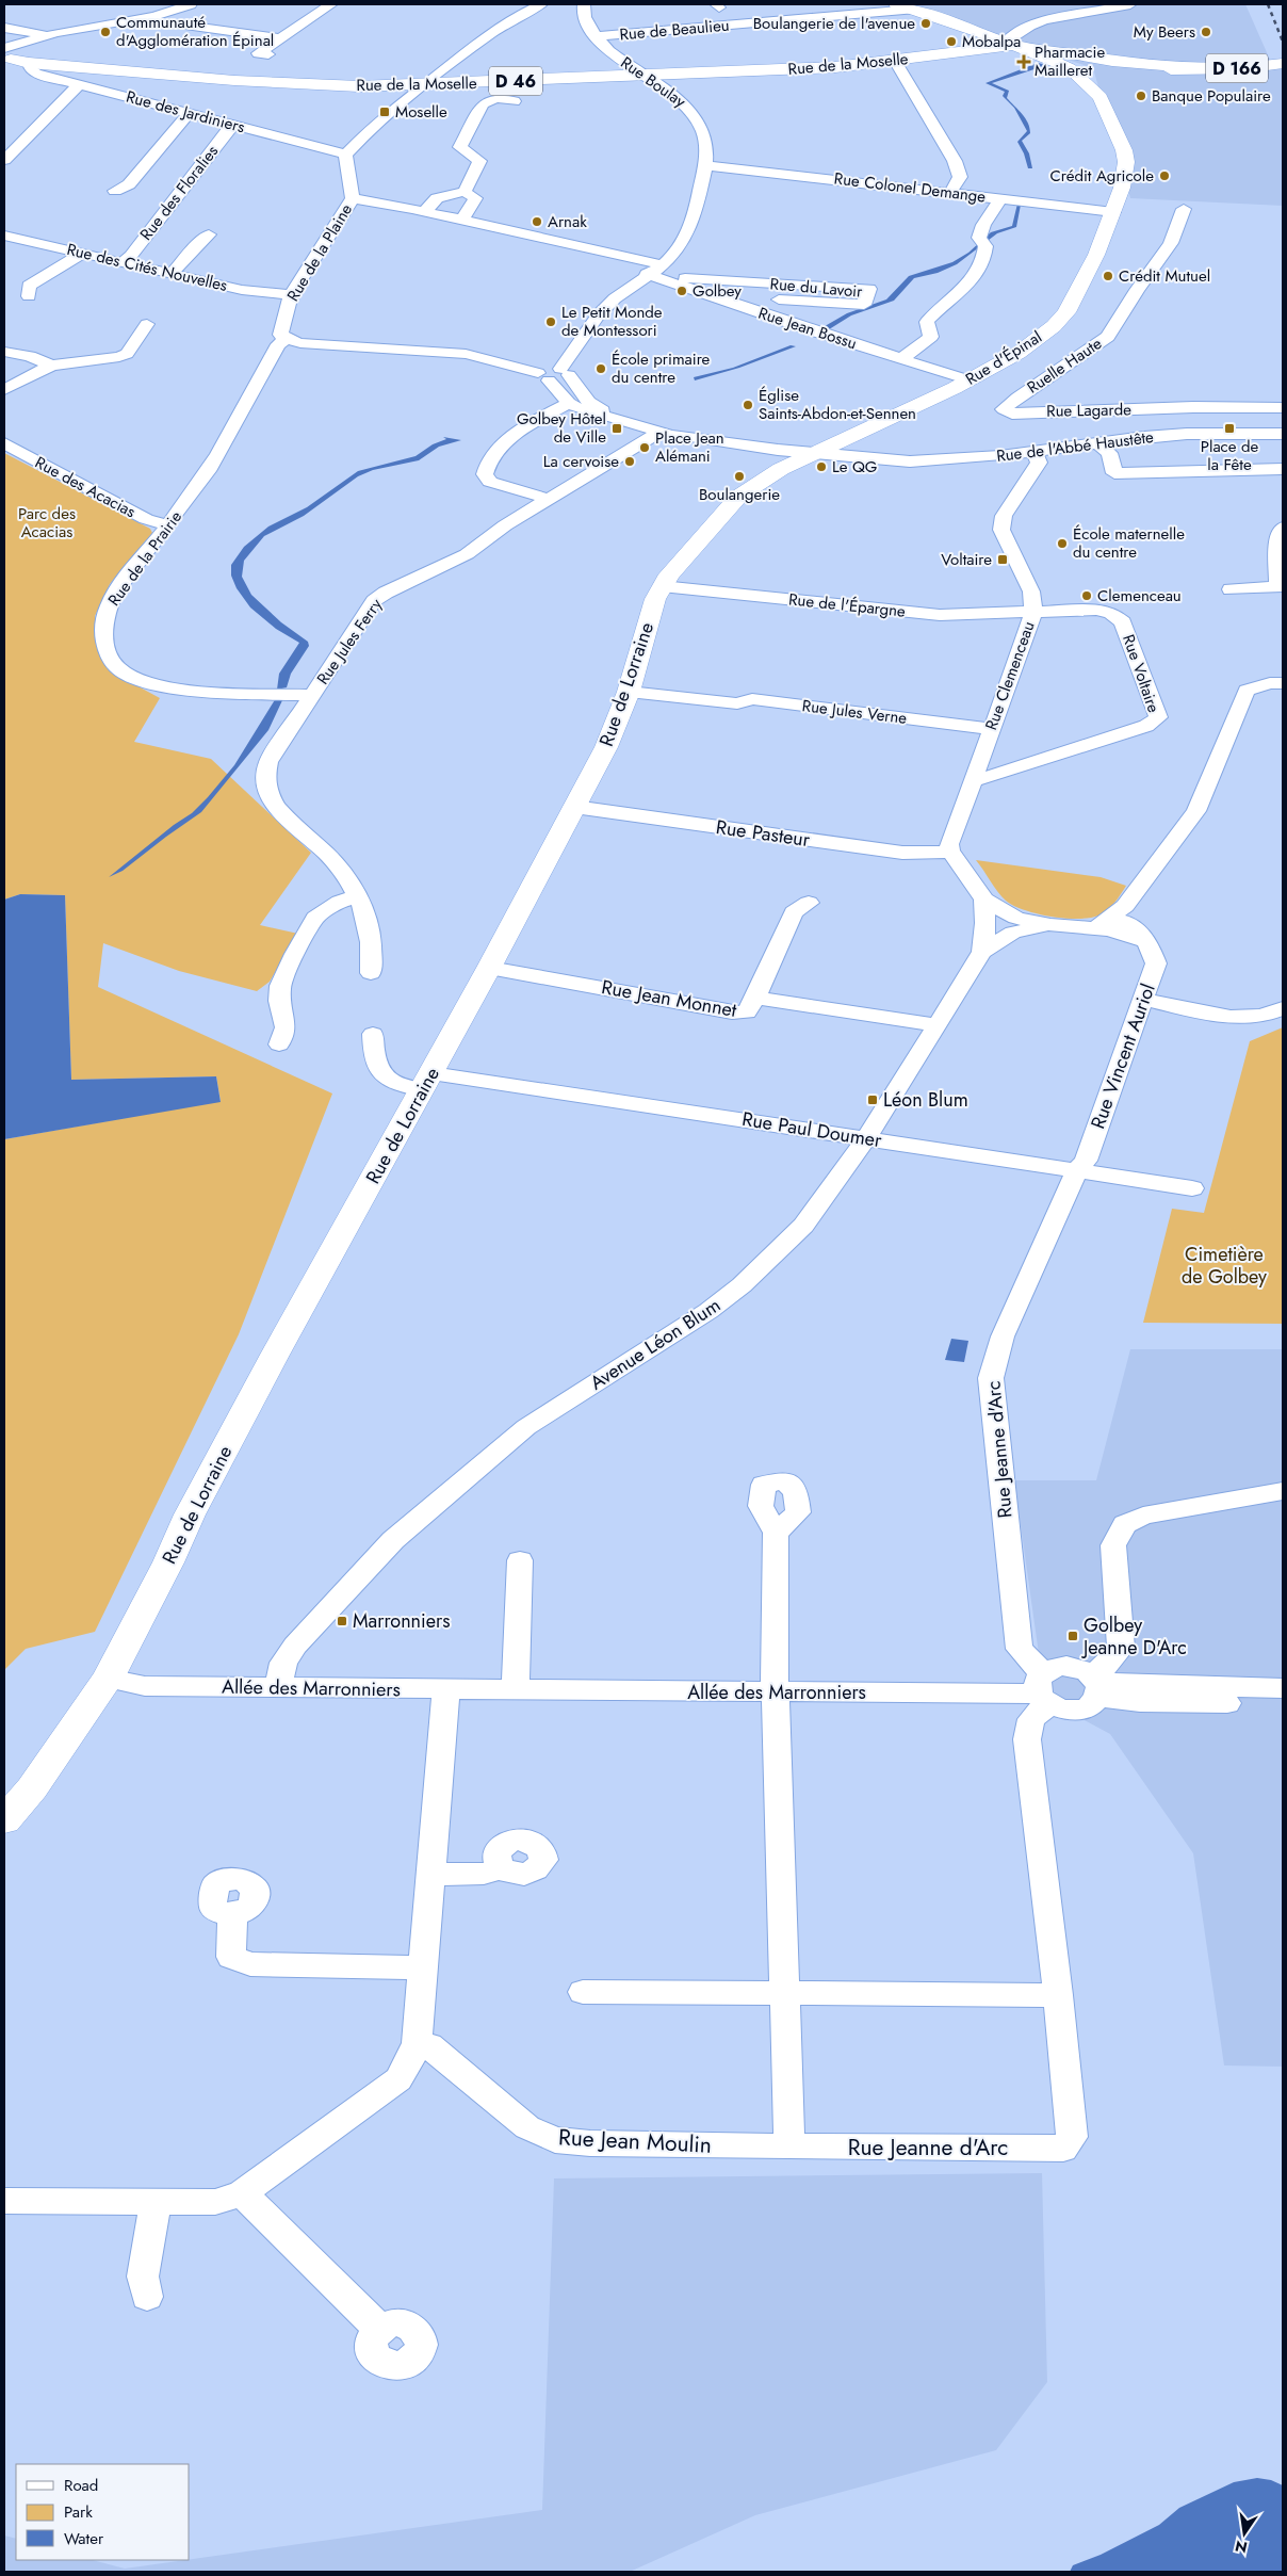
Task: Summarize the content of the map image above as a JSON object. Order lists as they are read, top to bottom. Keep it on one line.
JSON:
{"streets":{"main road":["Rue de la Moselle","D 166","D 46","Rue d'Épinal","Rue de Lorraine"],"street":["Rue de Beaulieu","Rue Boulay","Rue des Jardiniers","Rue Colonel Demange","Rue des Floralies","Rue de la Plaine","Rue des Cités Nouvelles","Rue du Lavoir","Rue Jean Bossu","Ruelle Haute","Rue Lagarde","Rue de l'Abbé Haustête","Rue des Acacias","Rue de la Prairie","Rue de l'Épargne","Rue Jules Ferry","Rue Voltaire","Rue Clemenceau","Rue Jules Verne","Rue Pasteur","Rue Jean Monnet","Rue Vincent Auriol","Rue Paul Doumer","Avenue Léon Blum","Rue Jeanne d'Arc","Allée des Marronniers","Rue Jean Moulin"]},"crossings":[["Rue de Beaulieu","Rue Boulay"],["Rue de la Moselle","Rue Boulay"],["Rue de la Moselle","Rue des Jardiniers"],["Rue de la Moselle","Rue d'Épinal"],["D 166","Rue d'Épinal"],["Rue Boulay","Rue Colonel Demange"],["Rue Boulay","Rue Jean Bossu"],["Rue des Jardiniers","Rue des Floralies"],["Rue des Jardiniers","Rue de la Plaine"],["Rue Colonel Demange","Rue d'Épinal"],["Rue des Floralies","Rue des Cités Nouvelles"],["Rue de la Plaine","Rue des Cités Nouvelles"],["Rue de la Plaine","Rue de la Prairie"],["Rue du Lavoir","Rue Jean Bossu"],["Rue Jean Bossu","Rue d'Épinal"],["Rue d'Épinal","Rue de l'Abbé Haustête"],["Rue d'Épinal","Rue de Lorraine"],["Ruelle Haute","Rue Lagarde"],["Rue de l'Abbé Haustête","Rue Jules Ferry"],["Rue de l'Abbé Haustête","Rue Clemenceau"],["Rue de l'Abbé Haustête","Rue de Lorraine"],["Rue des Acacias","Rue de la Prairie"],["Rue de la Prairie","Rue Jules Ferry"],["Rue de l'Épargne","Rue Voltaire"],["Rue de l'Épargne","Rue Clemenceau"],["Rue de l'Épargne","Rue de Lorraine"],["Rue Voltaire","Rue Clemenceau"],["Rue Clemenceau","Rue Jules Verne"],["Rue Clemenceau","Rue Pasteur"],["Rue de Lorraine","Rue Jules Verne"],["Rue de Lorraine","Rue Pasteur"],["Rue de Lorraine","Rue Jean Monnet"],["Rue de Lorraine","Rue Paul Doumer"],["Rue de Lorraine","Allée des Marronniers"],["Rue Jean Monnet","Avenue Léon Blum"],["Rue Vincent Auriol","Rue Paul Doumer"],["Rue Vincent Auriol","Rue Jeanne d'Arc"],["Rue Paul Doumer","Avenue Léon Blum"],["Rue Paul Doumer","Rue Jeanne d'Arc"],["Avenue Léon Blum","Allée des Marronniers"],["Rue Jeanne d'Arc","Allée des Marronniers"],["Rue Jeanne d'Arc","Rue Jean Moulin"]],"parks":["Parc des Acacias","Cimetière de Golbey"],"places":{"other":["Boulangerie de l'avenue","Communauté d'Agglomération Épinal","My Beers","Mobalpa","Banque Populaire","Crédit Agricole","Arnak","Crédit Mutuel","Golbey","Le Petit Monde de Montessori","École primaire du centre","Église Saints-Abdon-et-Sennen","Place Jean Alémani","La cervoise","Le QG","Boulangerie","École maternelle du centre","Clemenceau"],"health":["Pharmacie Mailleret"],"transit":["Moselle","Golbey Hôtel de Ville","Place de la Fête","Voltaire","Léon Blum","Marronniers","Golbey Jeanne D'Arc"]},"legend":["Road","Park","Water"],"north":"bottom"}
